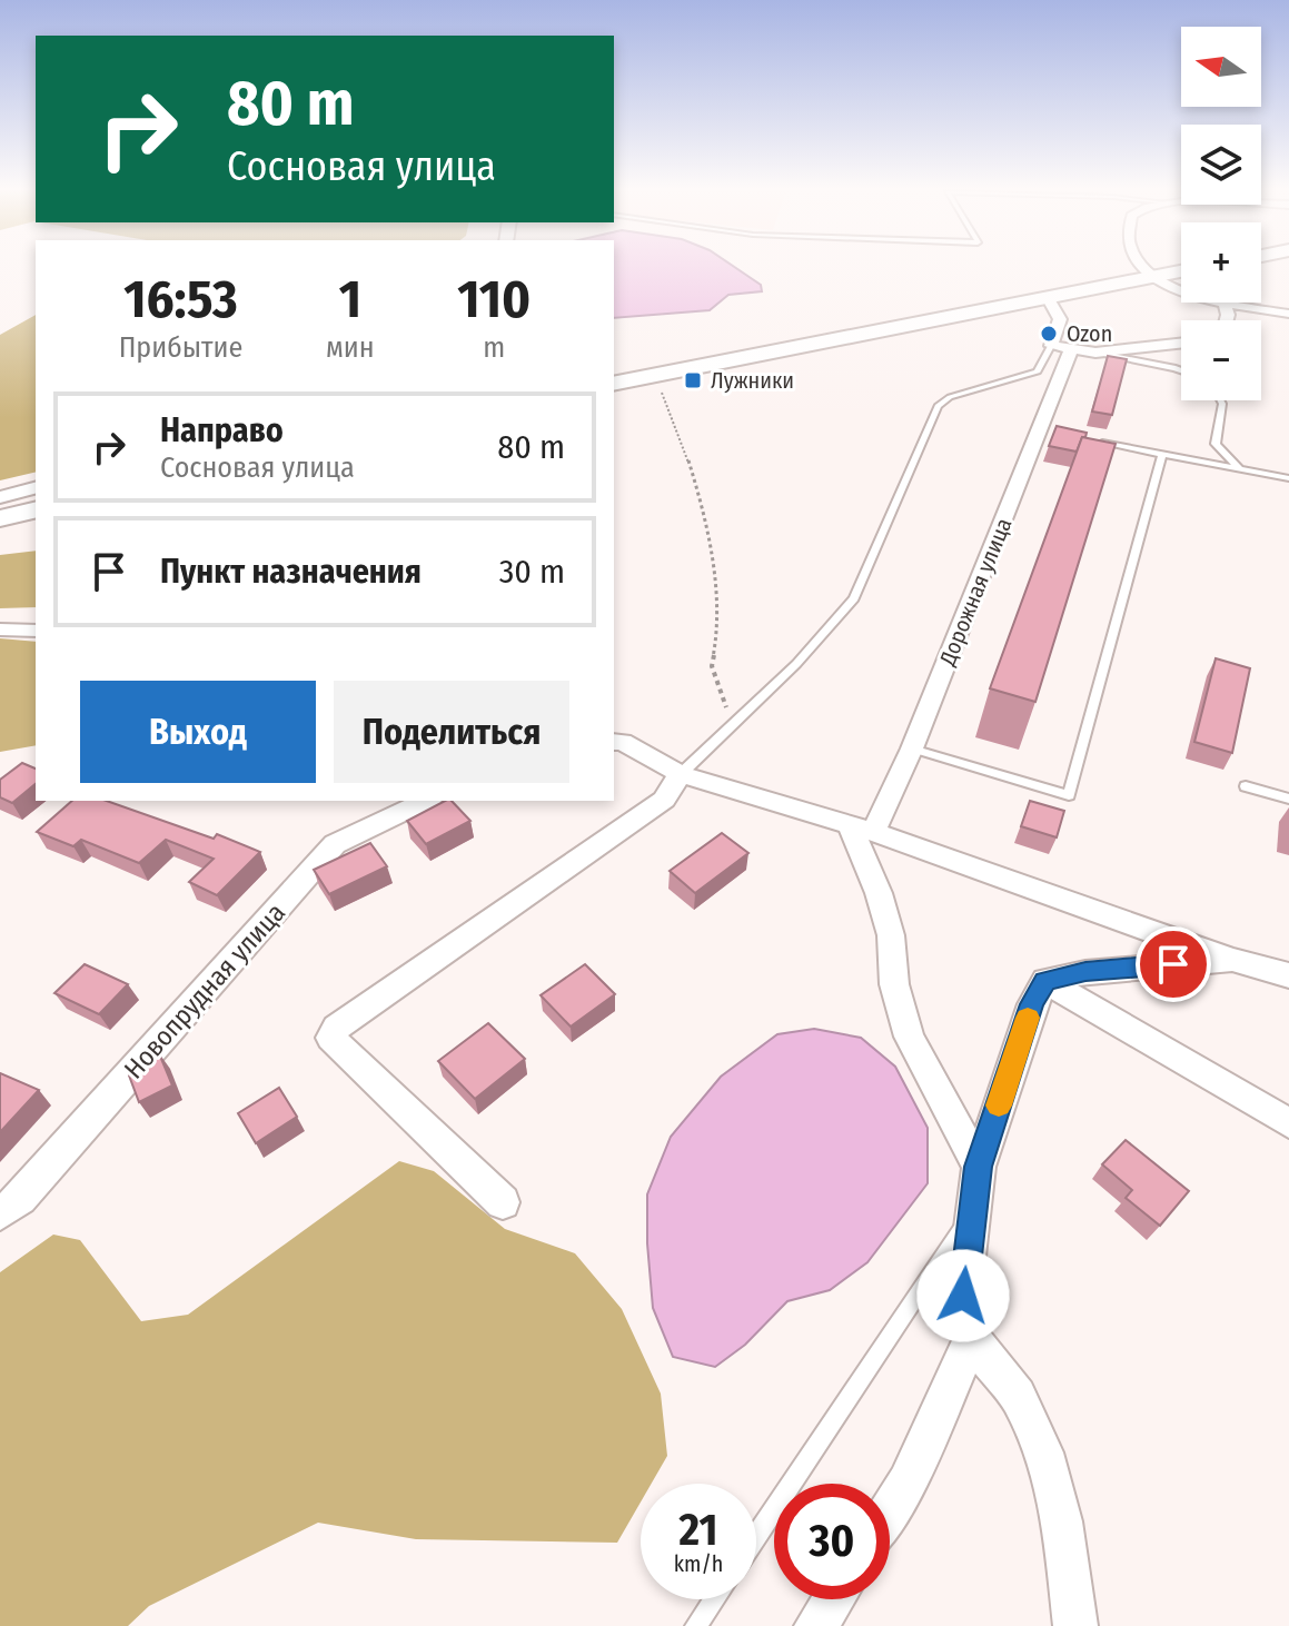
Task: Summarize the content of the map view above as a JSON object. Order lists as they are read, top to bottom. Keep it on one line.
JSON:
{"streets":{"street":["Дорожная улица","Новопрудная улица"]},"places":{"other":["Ozon"],"transit":["Лужники"]},"north":"left","page":{"map_buttons":["+","−"],"turn":["80 m","Сосновая улица"],"eta":["16:53","Прибытие","1","мин","110","m"],"list":[{"name":"Направо","note":"Сосновая улица","value":"80 m"},{"name":"Пункт назначения","value":"30 m"}],"buttons":["Выход","Поделиться"],"speed":"21 km/h","limit":"30"}}
